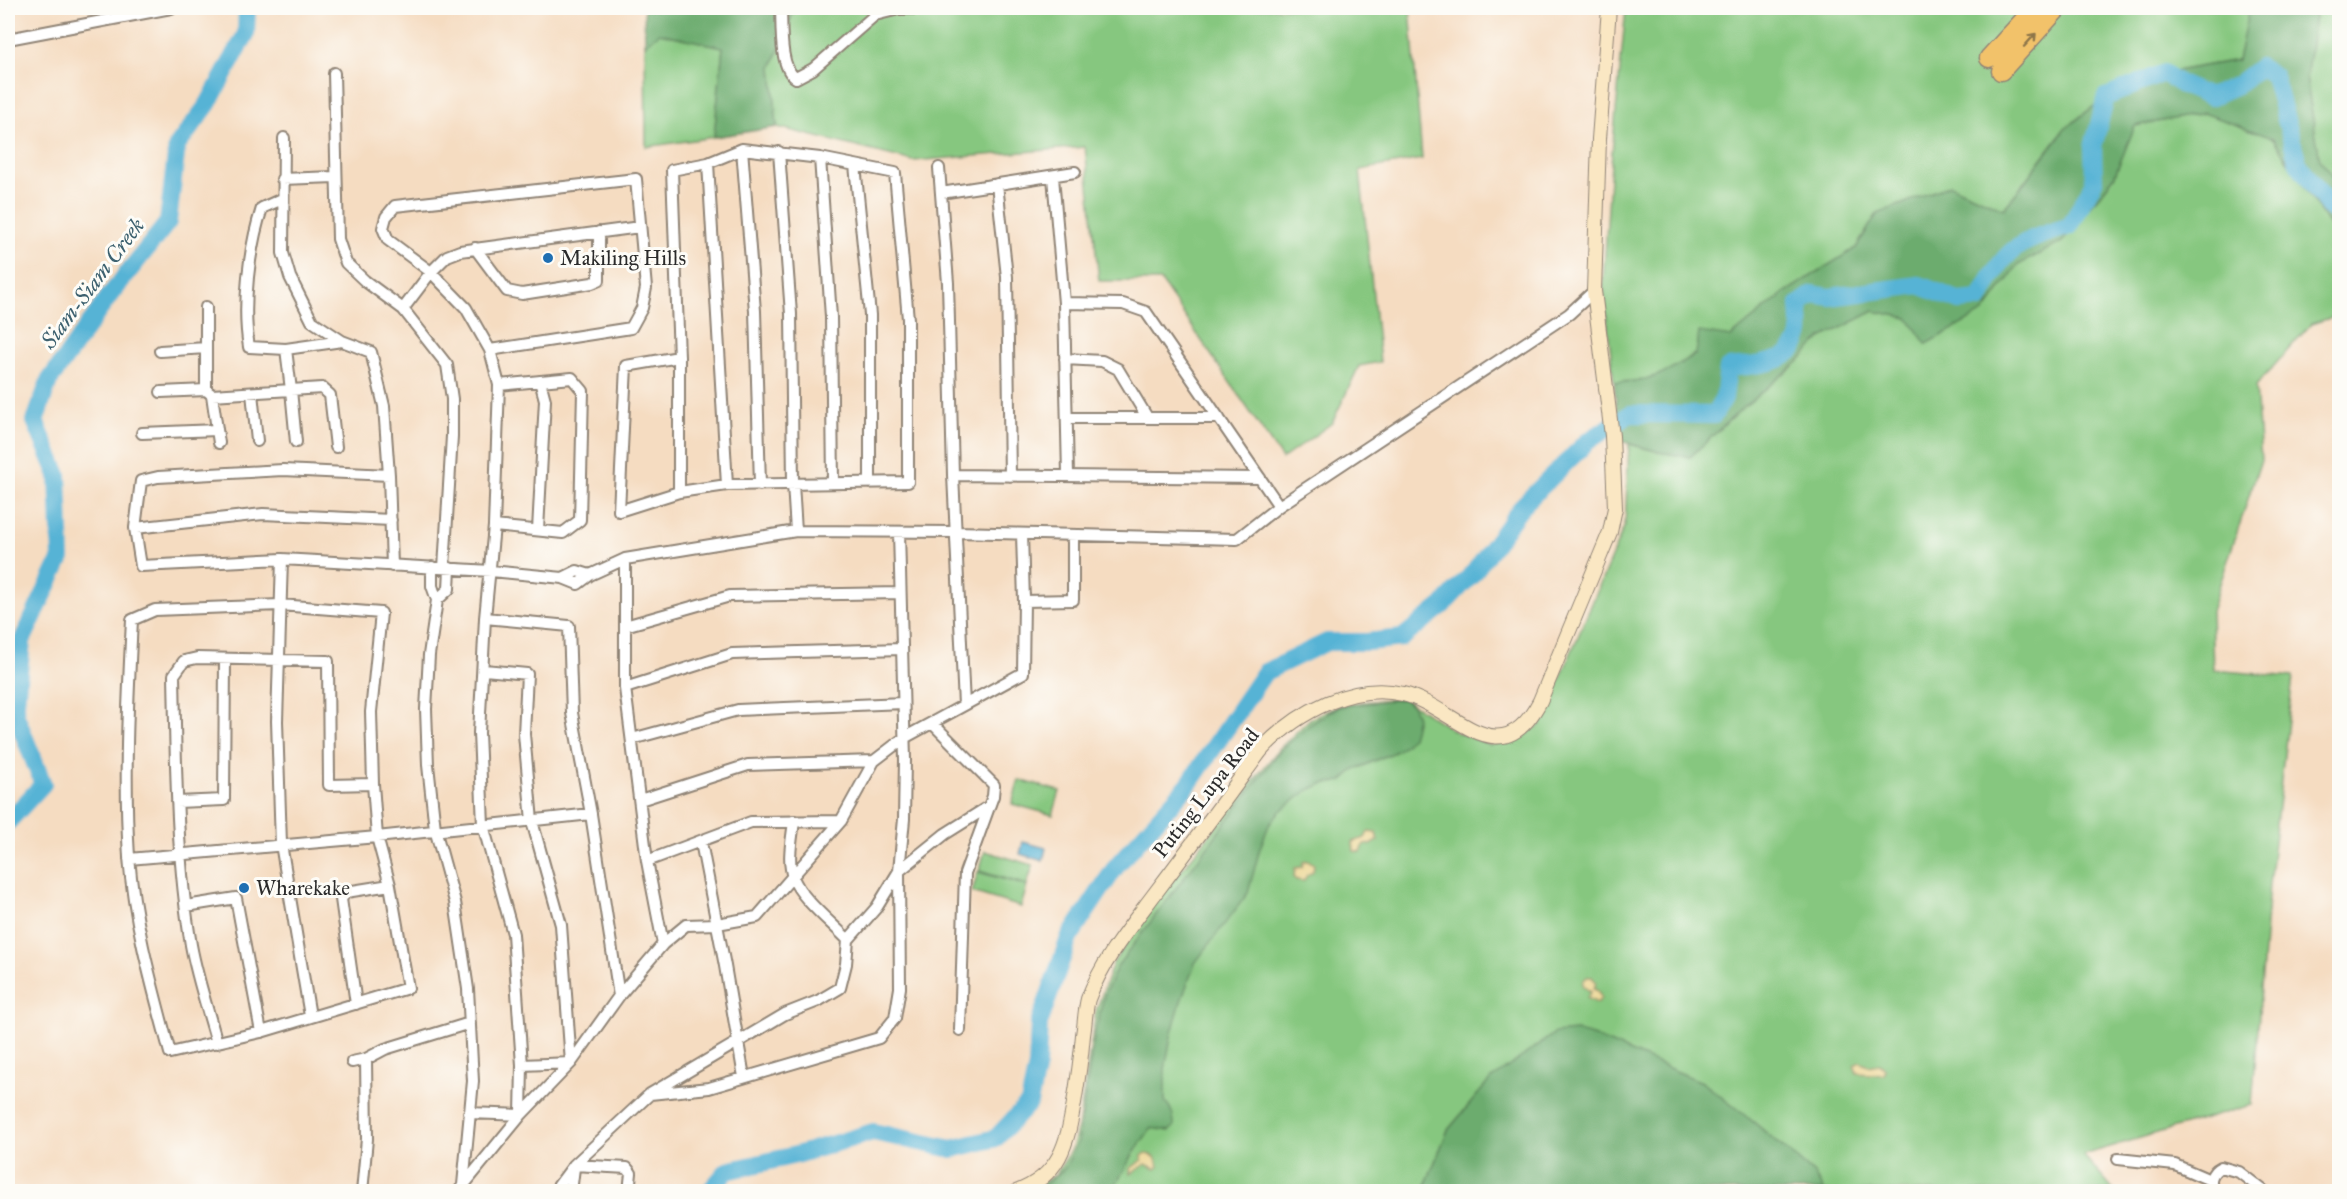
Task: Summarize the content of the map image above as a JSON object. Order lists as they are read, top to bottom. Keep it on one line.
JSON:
{"streets":{"street":["Puting Lupa Road"]},"water":["Siam-Siam Creek"],"places":["Makiling Hills","Wharekake"]}
